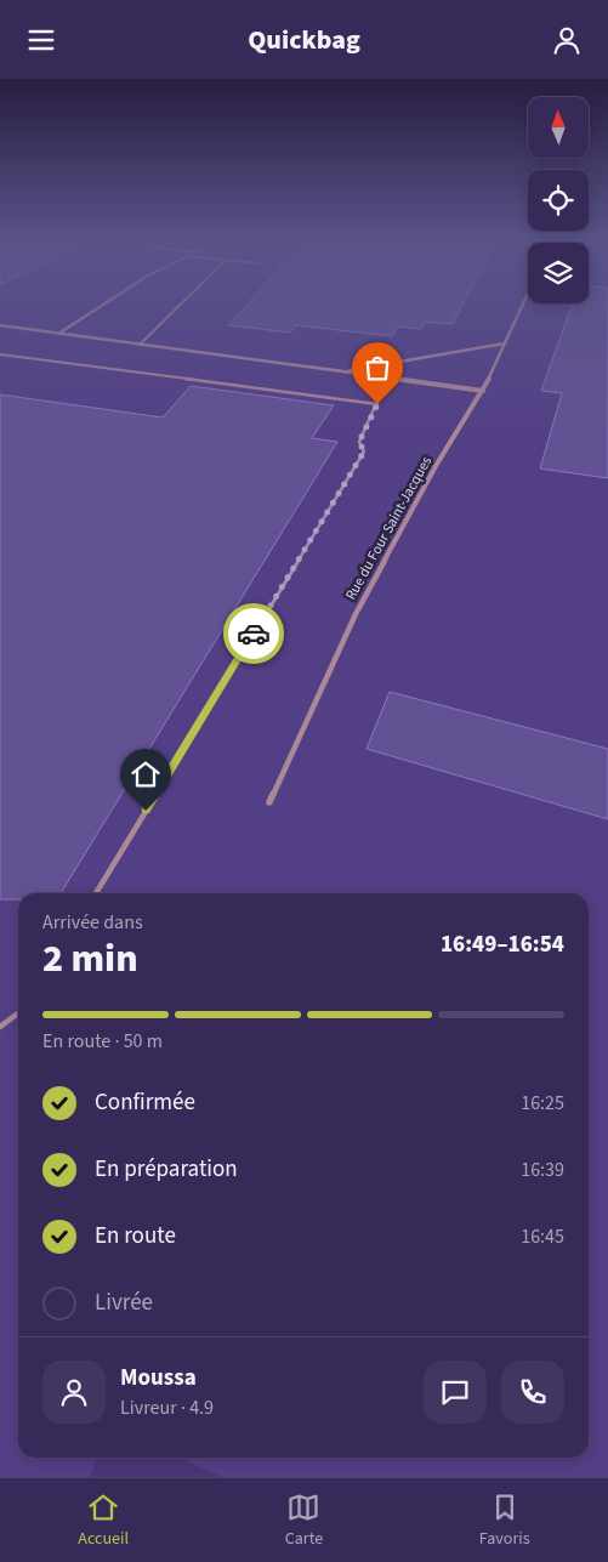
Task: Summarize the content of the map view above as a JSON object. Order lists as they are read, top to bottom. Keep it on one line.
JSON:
{"streets":{"street":["Rue du Four Saint-Jacques"]},"north":"top","page":{"header":"Quickbag","heading":["2 min","Arrivée dans","16:49–16:54"],"panel":["Moussa","Livreur · 4.9"],"bar":"En route · 50 m","list":[["Confirmée","16:25"],["En préparation","16:39"],["En route","16:45"],"Livrée"],"tabs":["Accueil","Carte","Favoris"]}}
